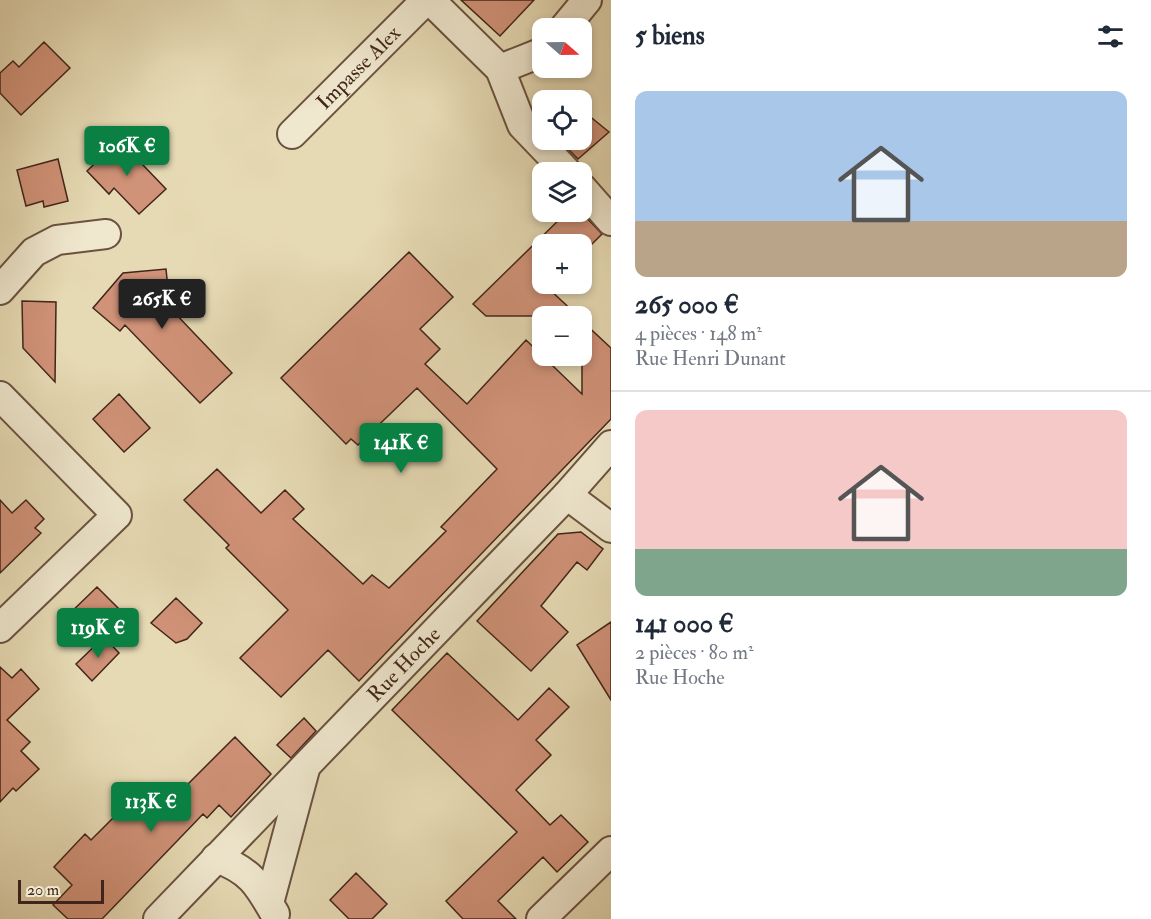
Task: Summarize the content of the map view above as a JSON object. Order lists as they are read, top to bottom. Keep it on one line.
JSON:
{"streets":{"street":["Impasse Alex","Rue Hoche"]},"scale_bar":"20 m","north":"right","page":{"heading":"5 biens","map_buttons":["+","−"],"list":[{"name":"265 000 €","note":"4 pièces · 148 m² · Rue Henri Dunant"},{"name":"141 000 €","note":"2 pièces · 80 m² · Rue Hoche"}],"price":["106K €","265K €","141K €","119K €","113K €"],"scale":"20 m"}}
